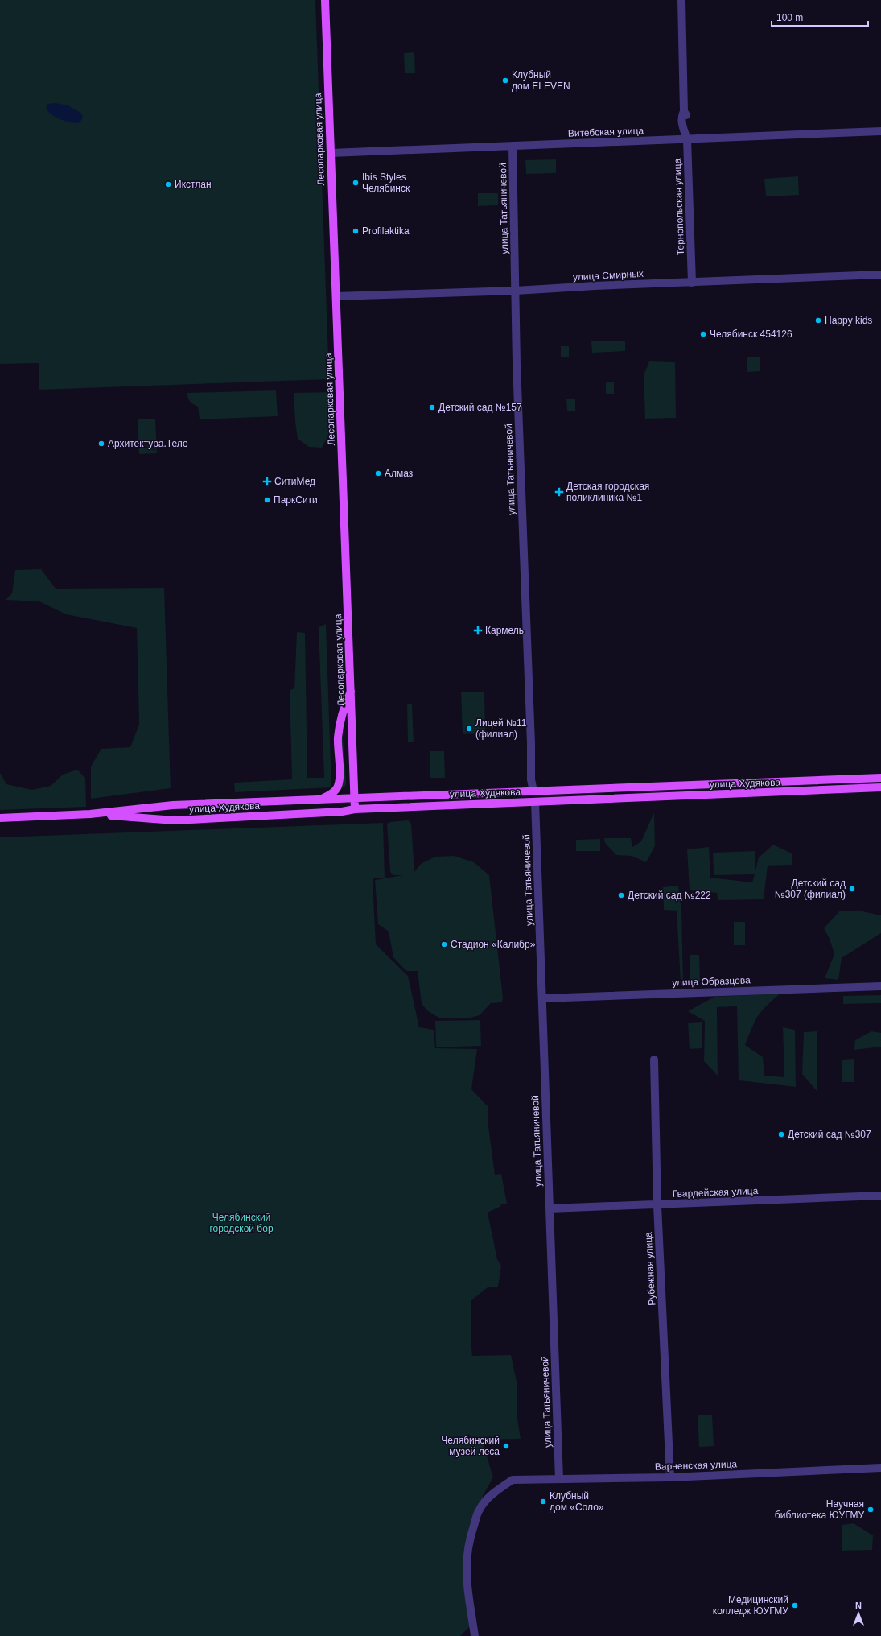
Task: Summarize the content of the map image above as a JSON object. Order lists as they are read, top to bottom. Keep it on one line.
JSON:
{"streets":{"main road":["Лесопарковая улица","улица Худякова"],"street":["Витебская улица","Тернопольская улица","улица Татьяничевой","улица Смирных","улица Образцова","Гвардейская улица","Рубежная улица","Варненская улица"]},"crossings":[["Витебская улица","Лесопарковая улица"],["Витебская улица","Тернопольская улица"],["Витебская улица","улица Татьяничевой"],["Лесопарковая улица","улица Смирных"],["Лесопарковая улица","улица Худякова"],["Тернопольская улица","улица Смирных"],["улица Татьяничевой","улица Смирных"],["улица Татьяничевой","улица Худякова"],["улица Татьяничевой","улица Образцова"],["улица Татьяничевой","Гвардейская улица"],["улица Татьяничевой","Варненская улица"],["Гвардейская улица","Рубежная улица"],["Рубежная улица","Варненская улица"]],"parks":["Челябинский городской бор"],"places":{"other":["Клубный дом ELEVEN","Ibis Styles Челябинск","Икстлан","Profilaktika","Happy kids","Челябинск 454126","Детский сад №157","Архитектура.Тело","Алмаз","ПаркСити","Лицей №11 (филиал)","Детский сад №307 (филиал)","Детский сад №222","Стадион «Калибр»","Детский сад №307","Челябинский музей леса","Клубный дом «Соло»","Научная библиотека ЮУГМУ","Медицинский колледж ЮУГМУ"],"health":["СитиМед","Детская городская поликлиника №1","Кармель"]},"scale_bar":"100 m","north":"top"}
